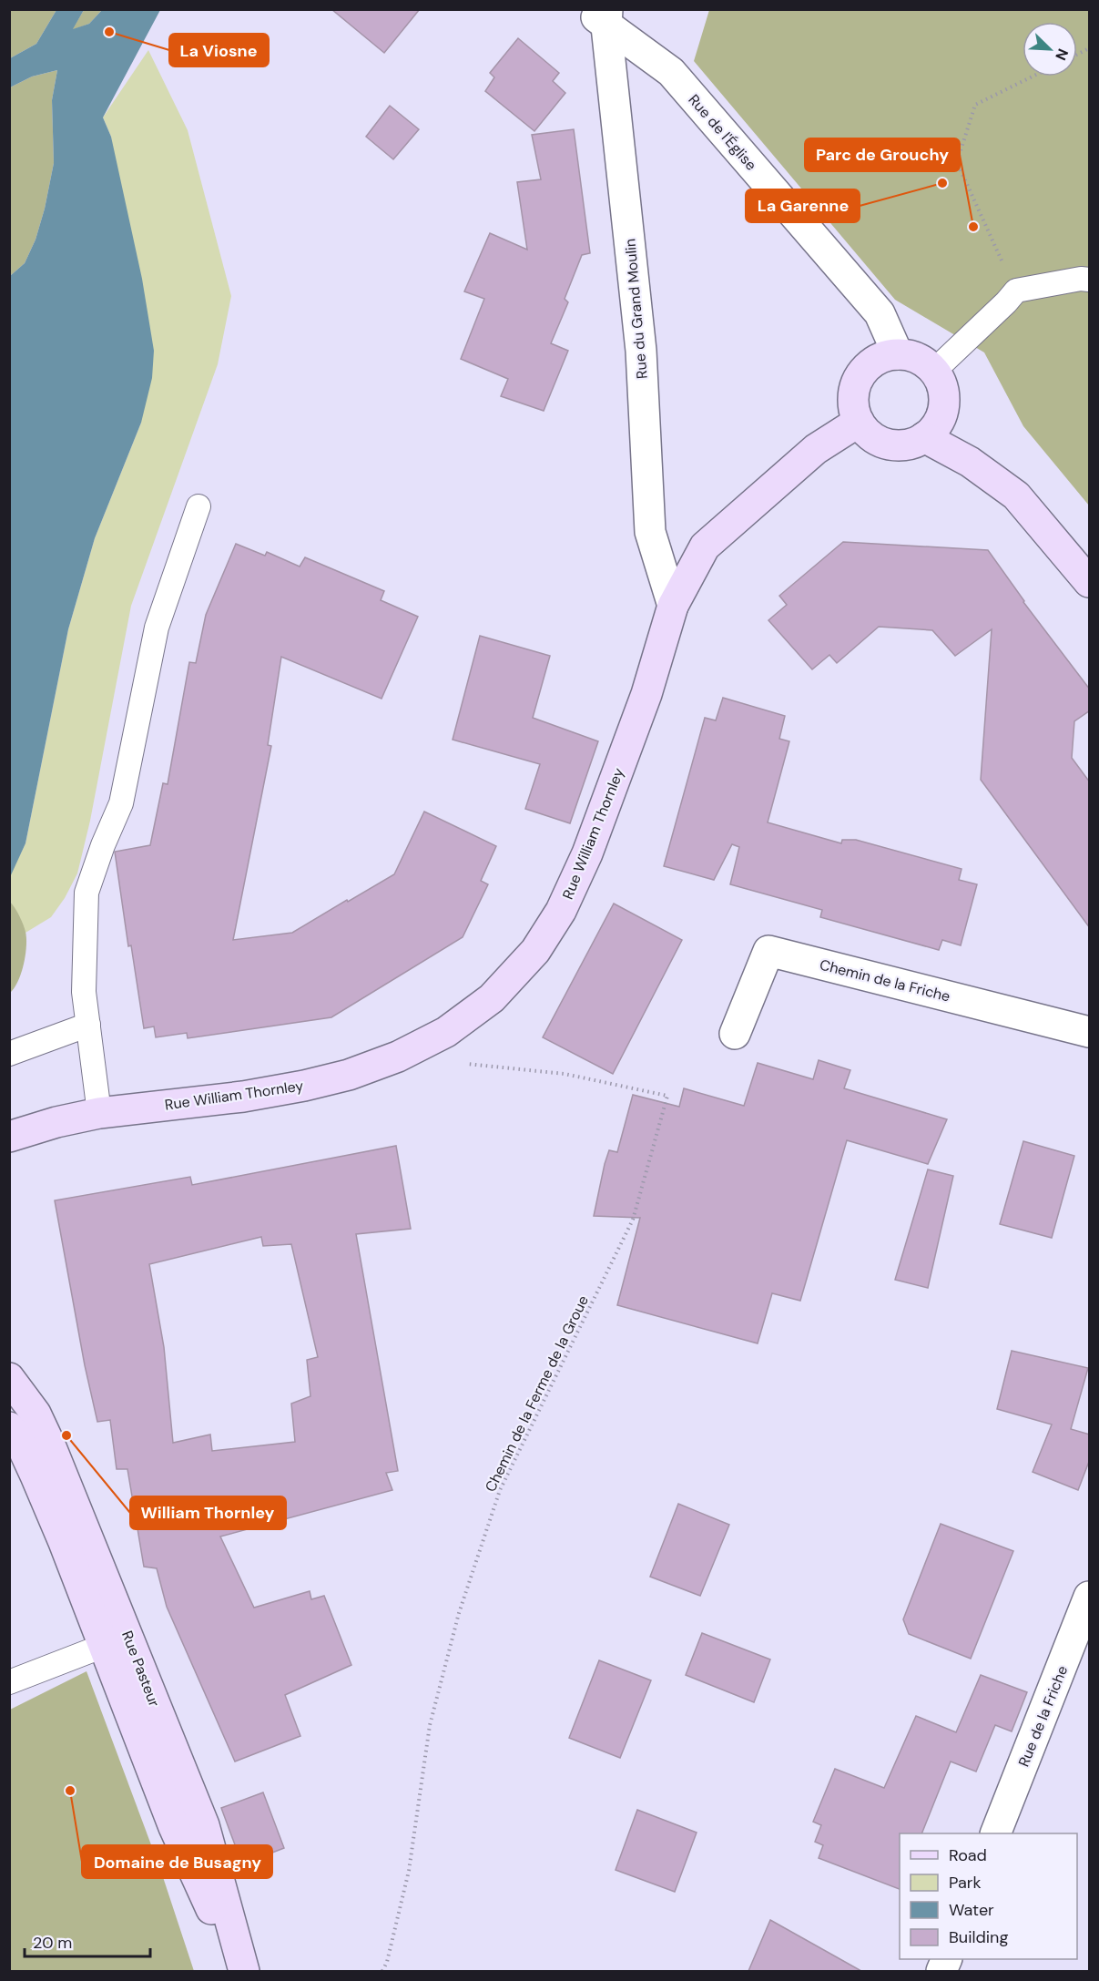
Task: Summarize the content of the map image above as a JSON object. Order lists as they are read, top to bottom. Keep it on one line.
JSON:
{"streets":{"street":["Rue de l'Église","Rue du Grand Moulin","Rue William Thornley","Chemin de la Friche","Rue Pasteur","Rue de la Friche"],"path":["Chemin de la Ferme de la Groue"]},"crossings":[["Rue de l'Église","Rue du Grand Moulin"],["Rue de l'Église","Rue William Thornley"],["Rue du Grand Moulin","Rue William Thornley"]],"places":["La Viosne","La Garenne","Parc de Grouchy","William Thornley","Domaine de Busagny"],"legend":["Road","Park","Water","Building"],"scale_bar":"20 m","north":"bottom right"}
